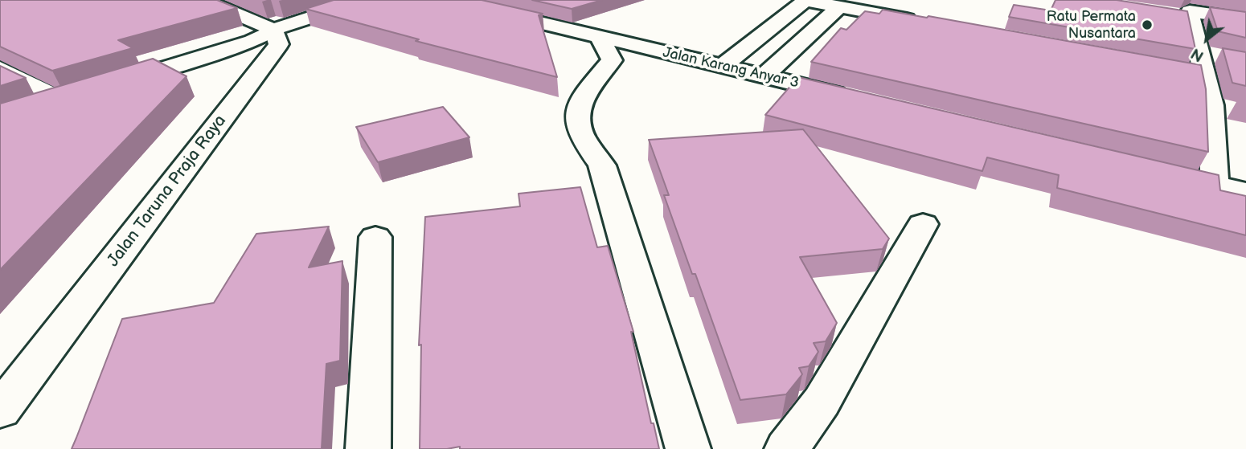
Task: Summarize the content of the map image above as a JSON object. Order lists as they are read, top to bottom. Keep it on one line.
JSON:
{"streets":{"street":["Jalan Karang Anyar 3","Jalan Taruna Praja Raya"]},"places":["Ratu Permata Nusantara"],"north":"bottom left"}
